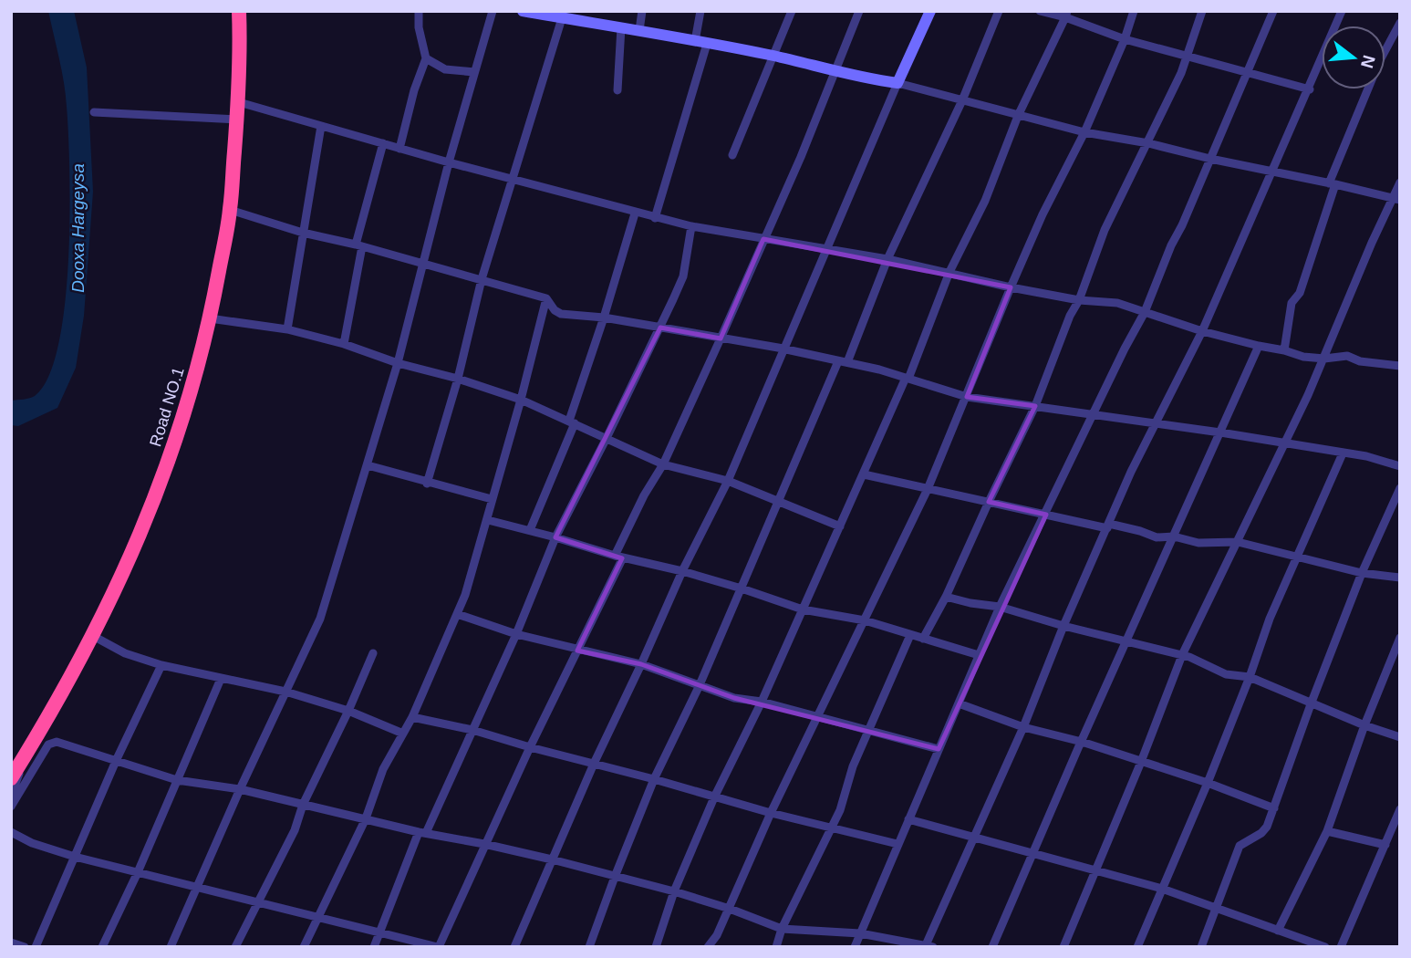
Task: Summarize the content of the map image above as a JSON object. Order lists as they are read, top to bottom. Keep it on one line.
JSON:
{"streets":{"highway":["Road NO.1"]},"water":["Dooxa Hargeysa"],"north":"right"}
